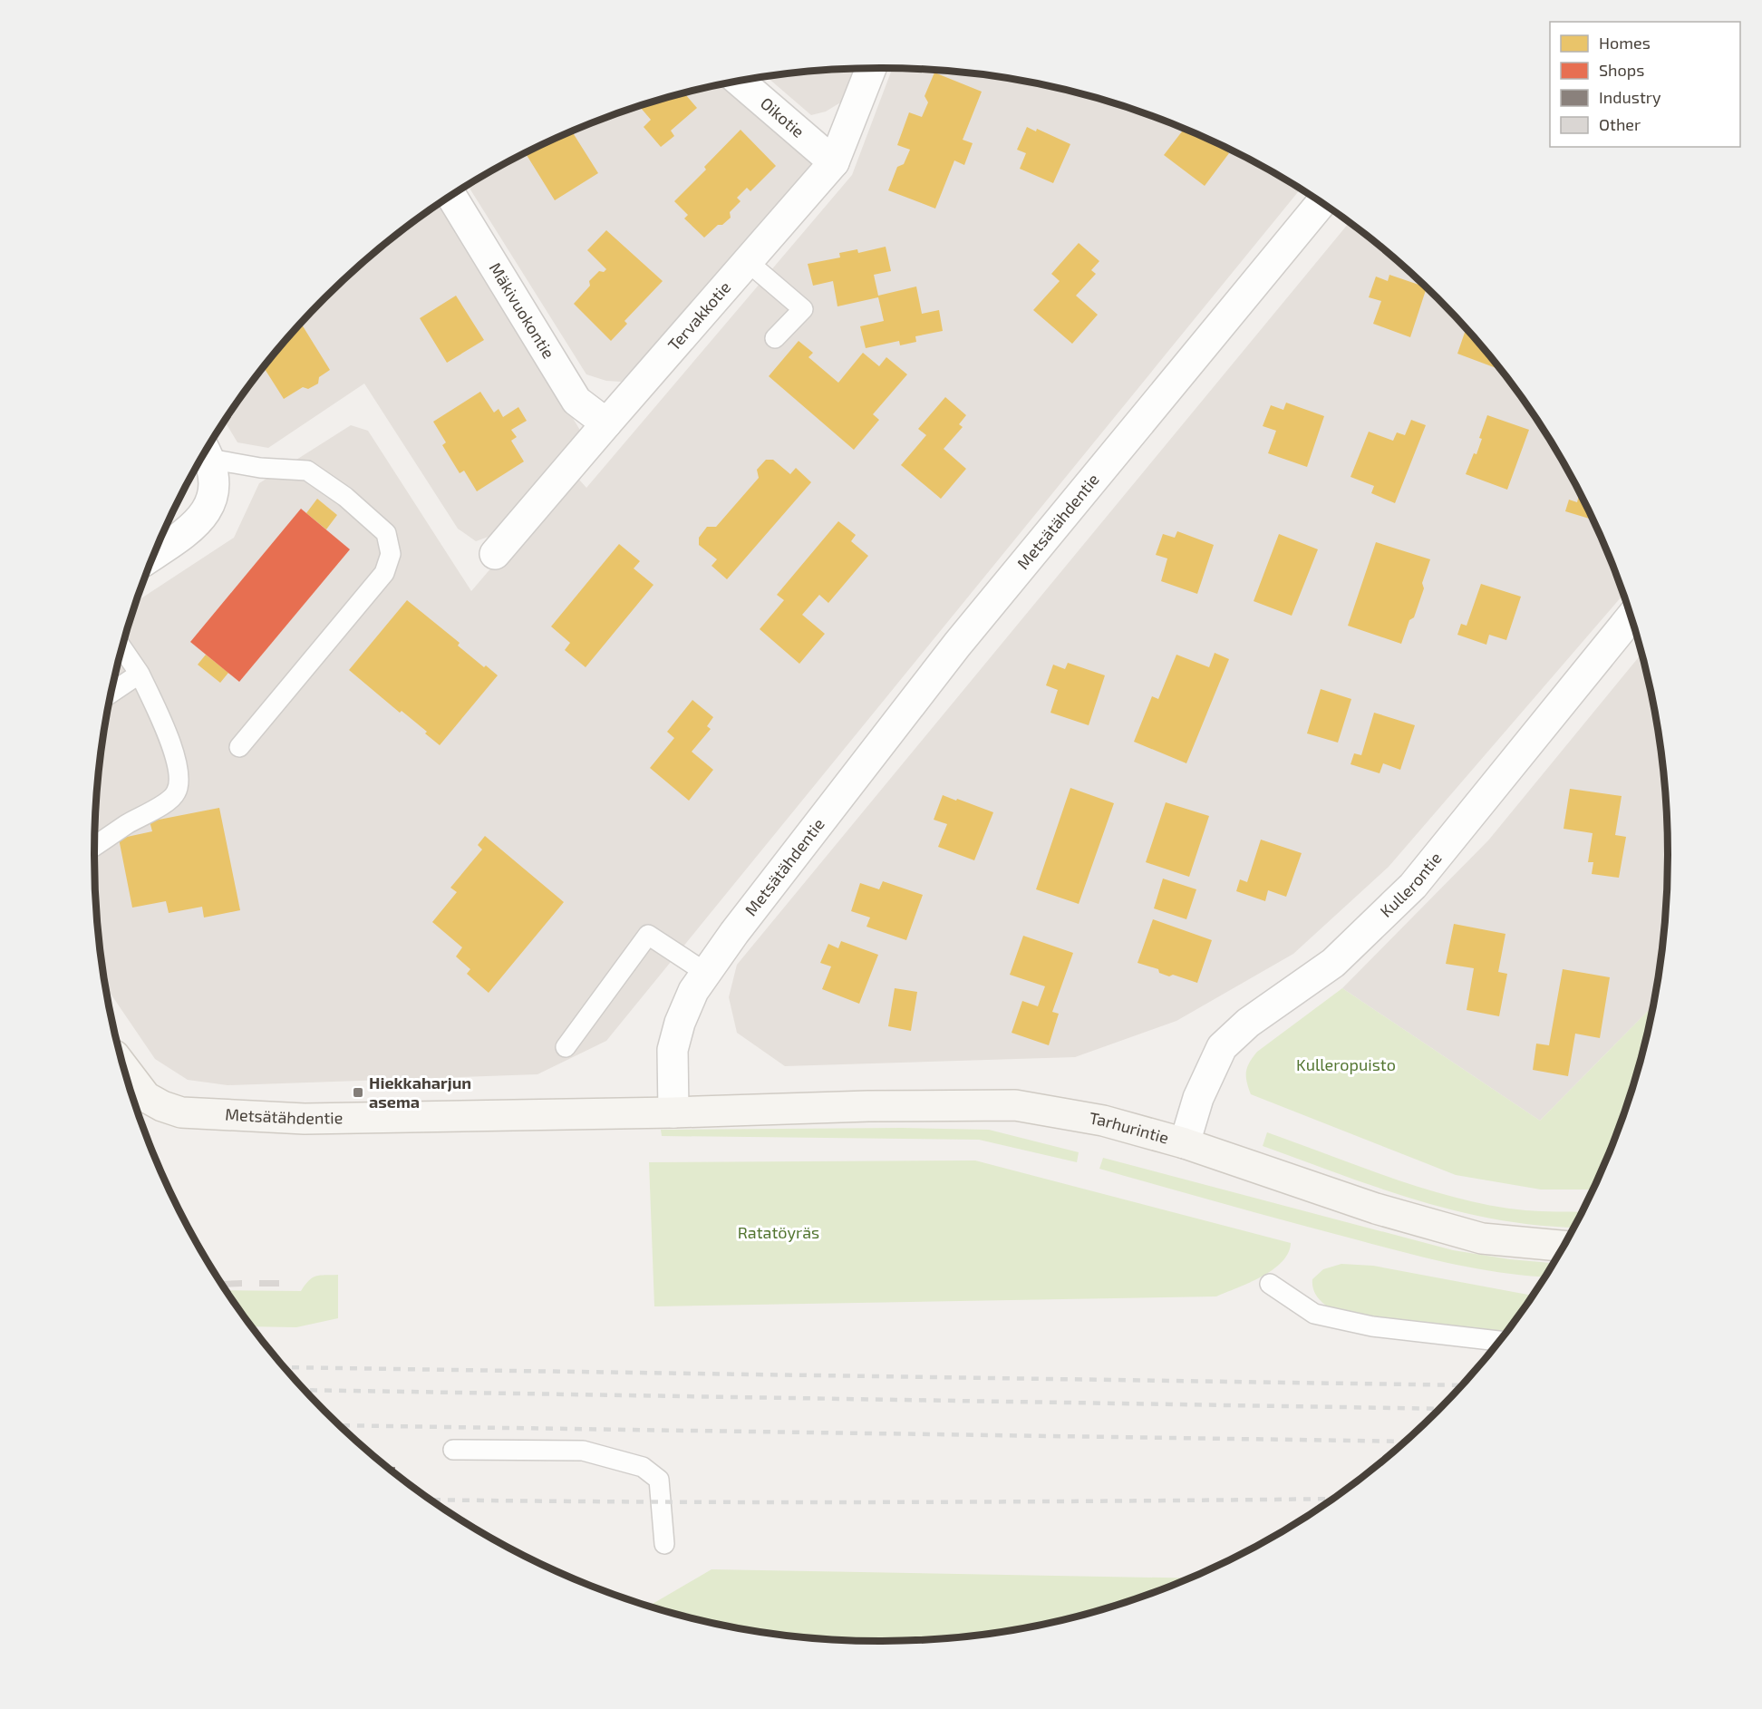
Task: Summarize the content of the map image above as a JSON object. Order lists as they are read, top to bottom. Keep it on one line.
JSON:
{"streets":{"street":["Oikotie","Mäkivuokontie","Tervakkotie","Metsätähdentie","Kullerontie","Tarhurintie"]},"crossings":[["Oikotie","Tervakkotie"],["Mäkivuokontie","Tervakkotie"],["Metsätähdentie","Tarhurintie"],["Kullerontie","Tarhurintie"]],"parks":["Kulleropuisto","Ratatöyräs"],"places":{"transit":["Hiekkaharjun asema"]},"legend":["Homes","Shops","Industry","Other"]}
